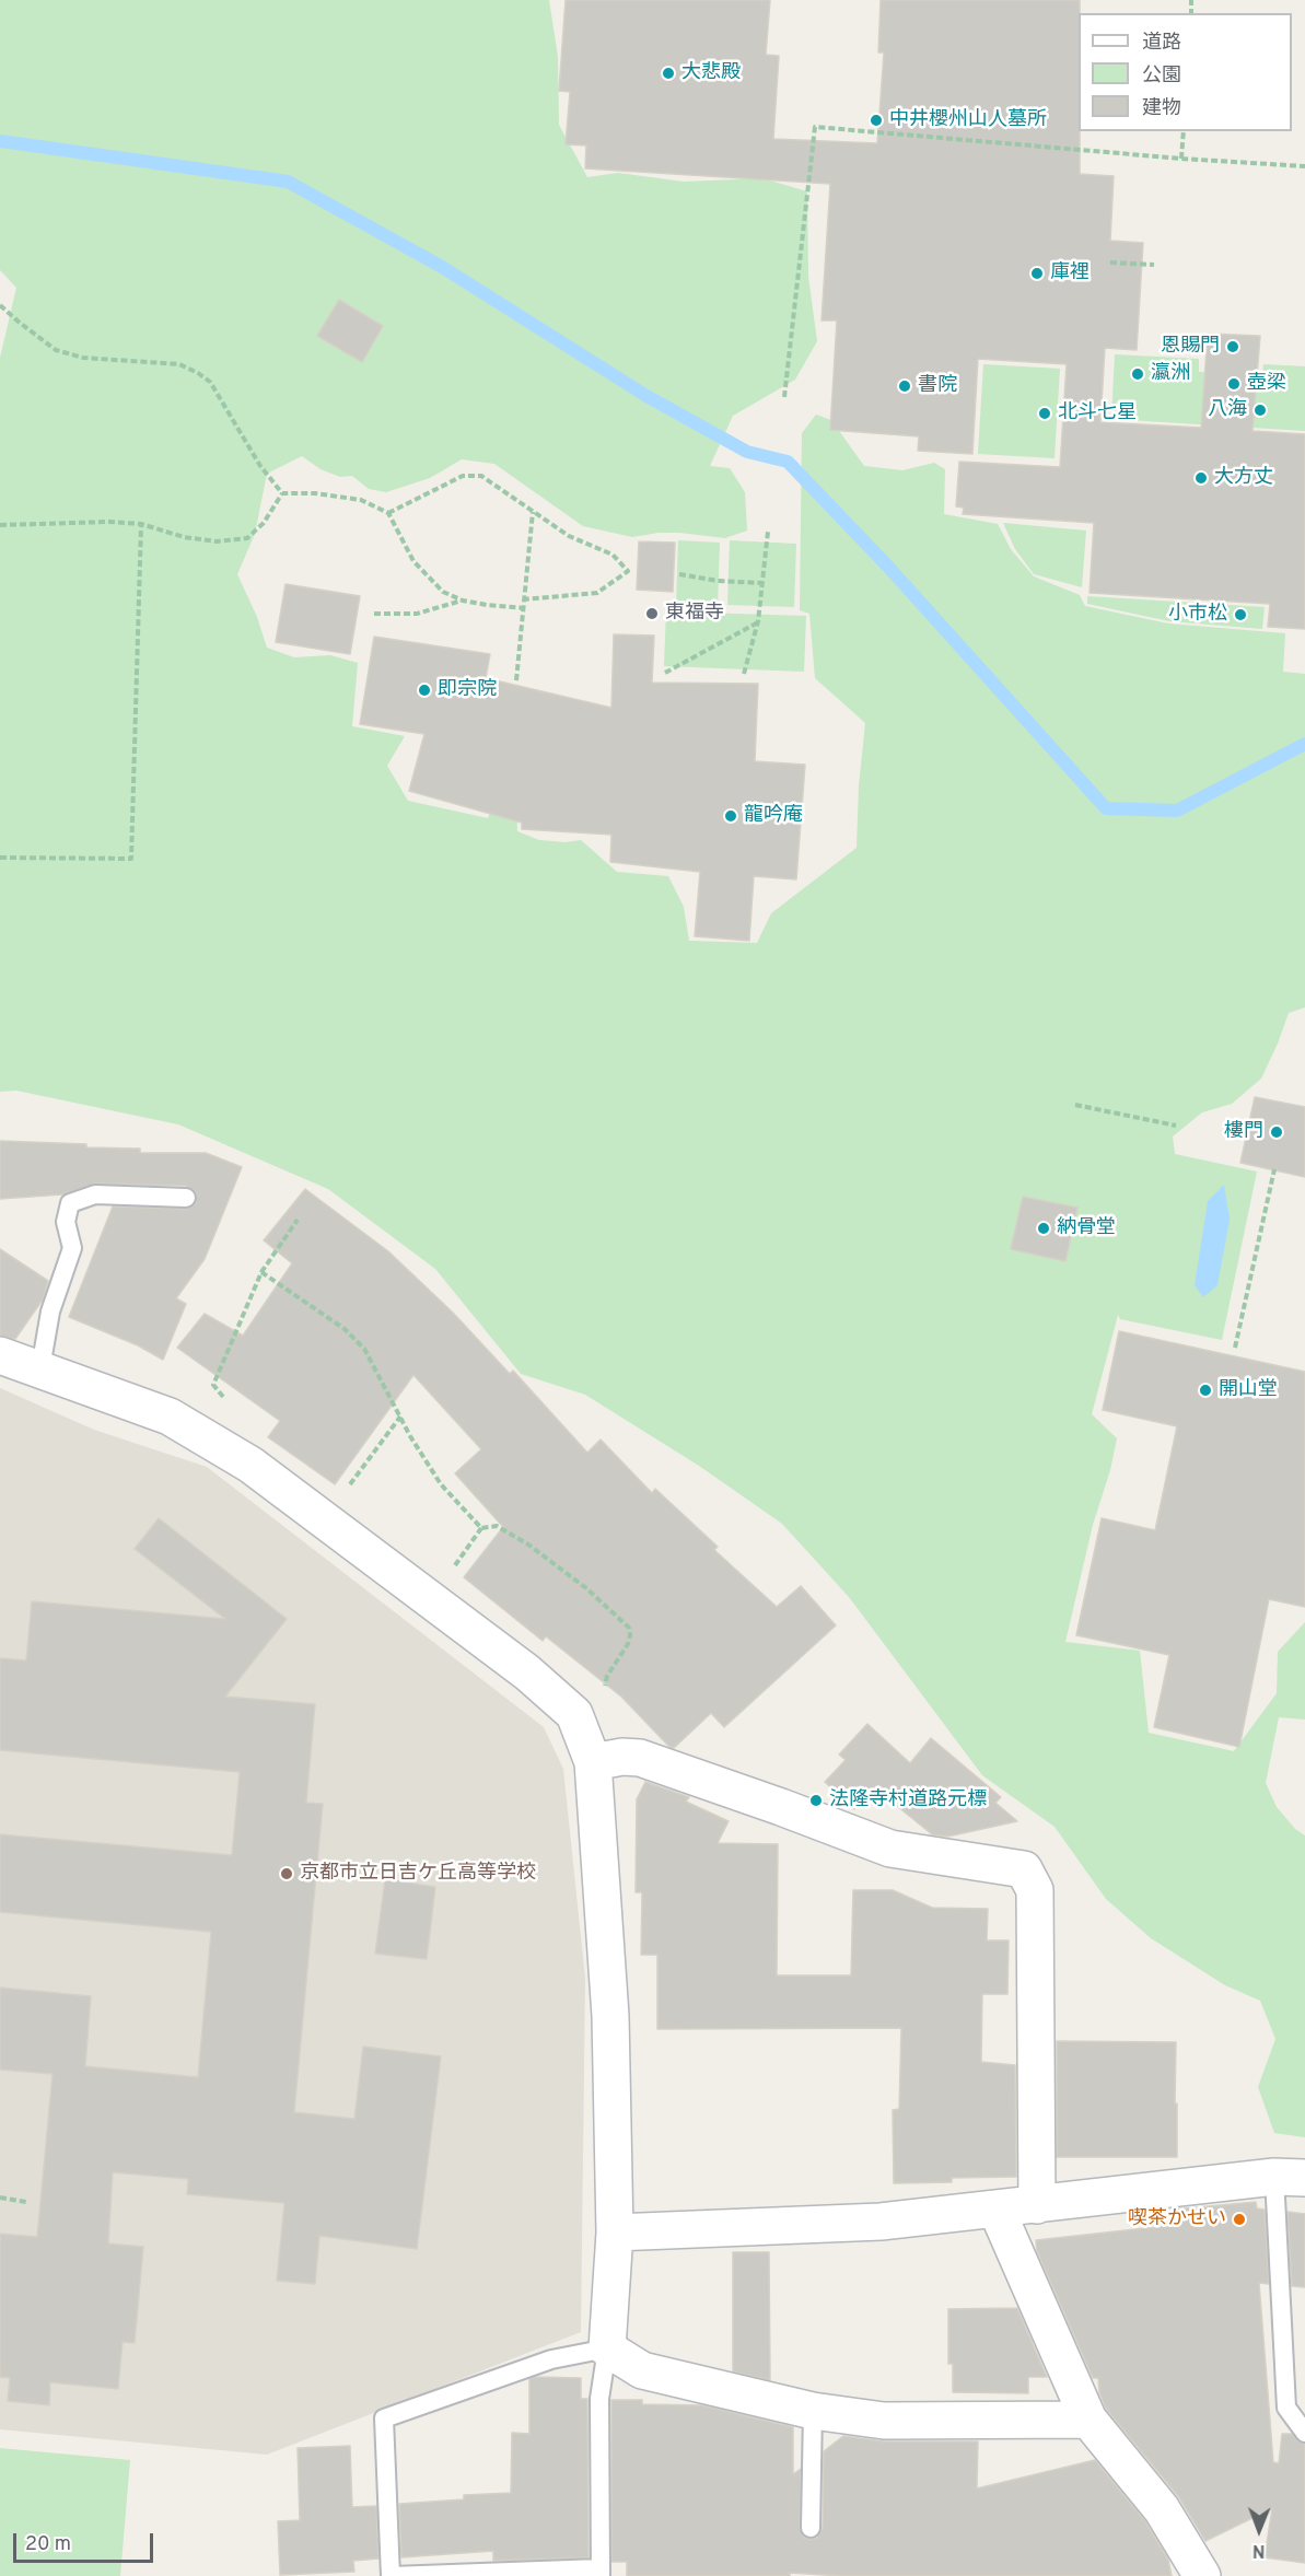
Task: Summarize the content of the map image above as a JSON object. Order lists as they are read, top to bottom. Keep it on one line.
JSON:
{"places":["大悲殿","中井櫻州山人墓所","庫裡","恩賜門","瀛洲","壺梁","書院","八海","北斗七星","大方丈","東福寺","小市松","即宗院","龍吟庵","樓門","納骨堂","開山堂","法隆寺村道路元標","京都市立日吉ケ丘高等学校","喫茶かせい"],"legend":["道路","公園","建物"],"scale_bar":"20 m","north":"bottom"}
